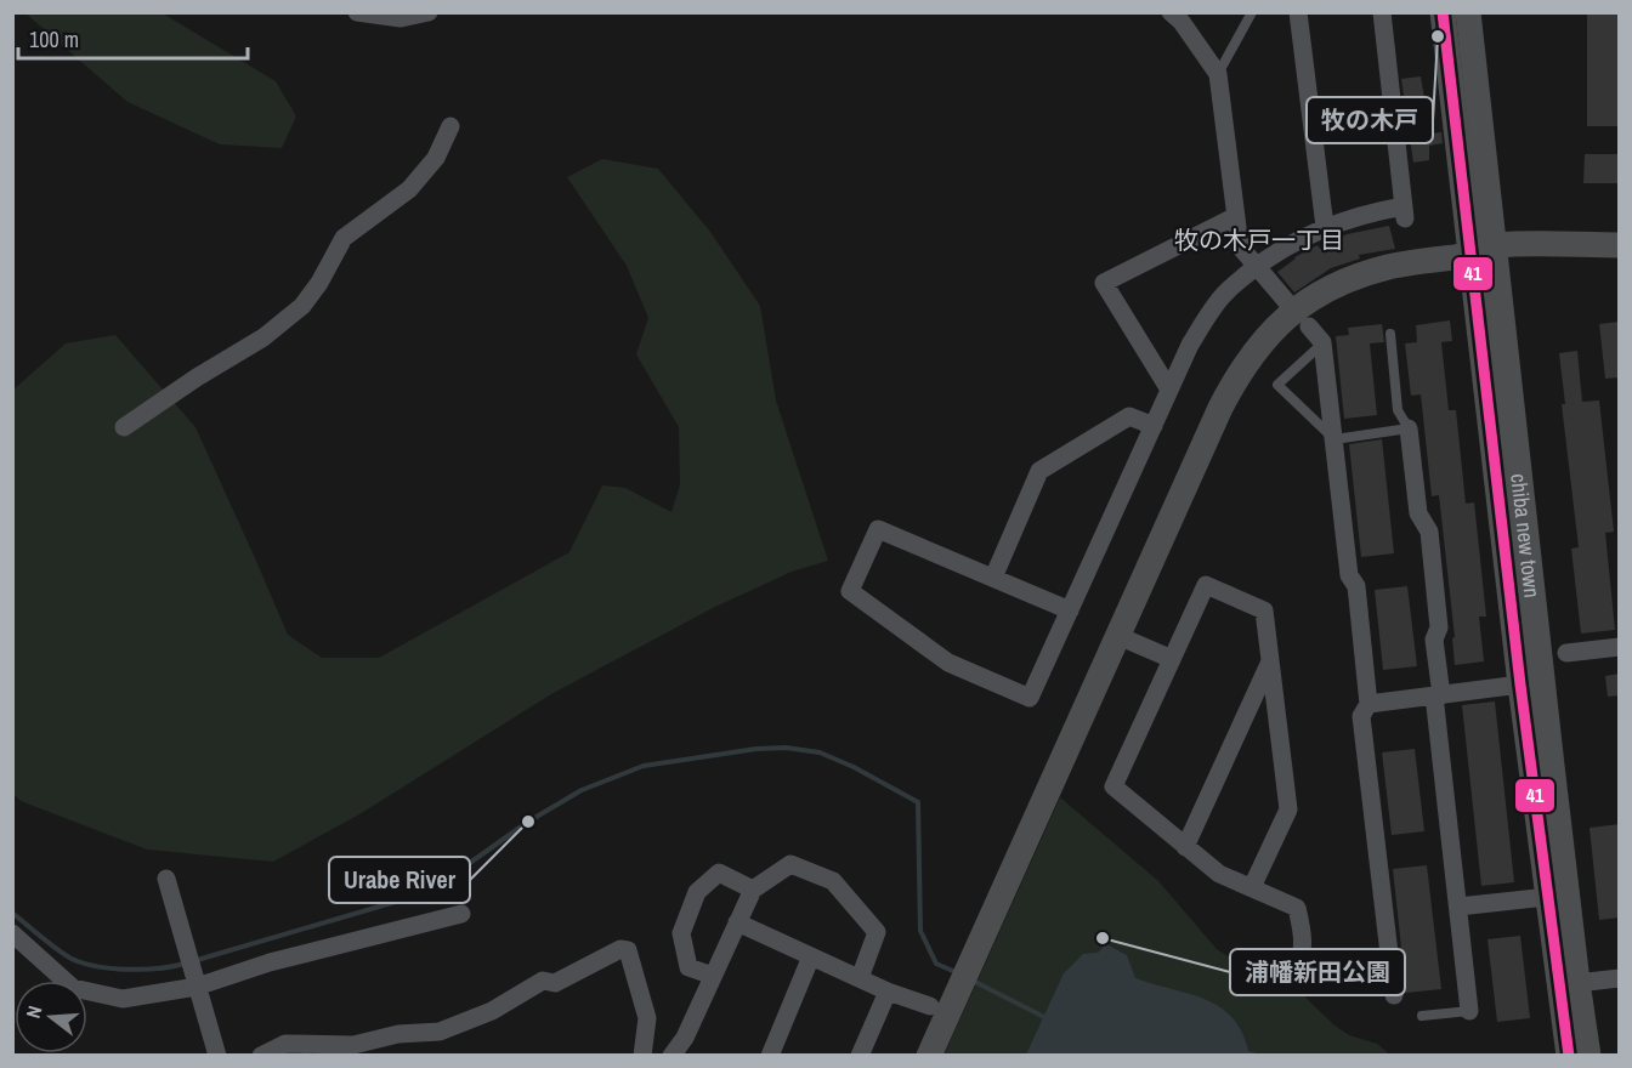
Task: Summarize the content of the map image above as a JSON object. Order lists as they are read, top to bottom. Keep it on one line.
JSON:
{"streets":{"main road":["chiba new town"]},"districts":["牧の木戸一丁目"],"places":["牧の木戸","Urabe River","浦幡新田公園"],"lines":["transit line 41"],"scale_bar":"100 m","north":"left"}
